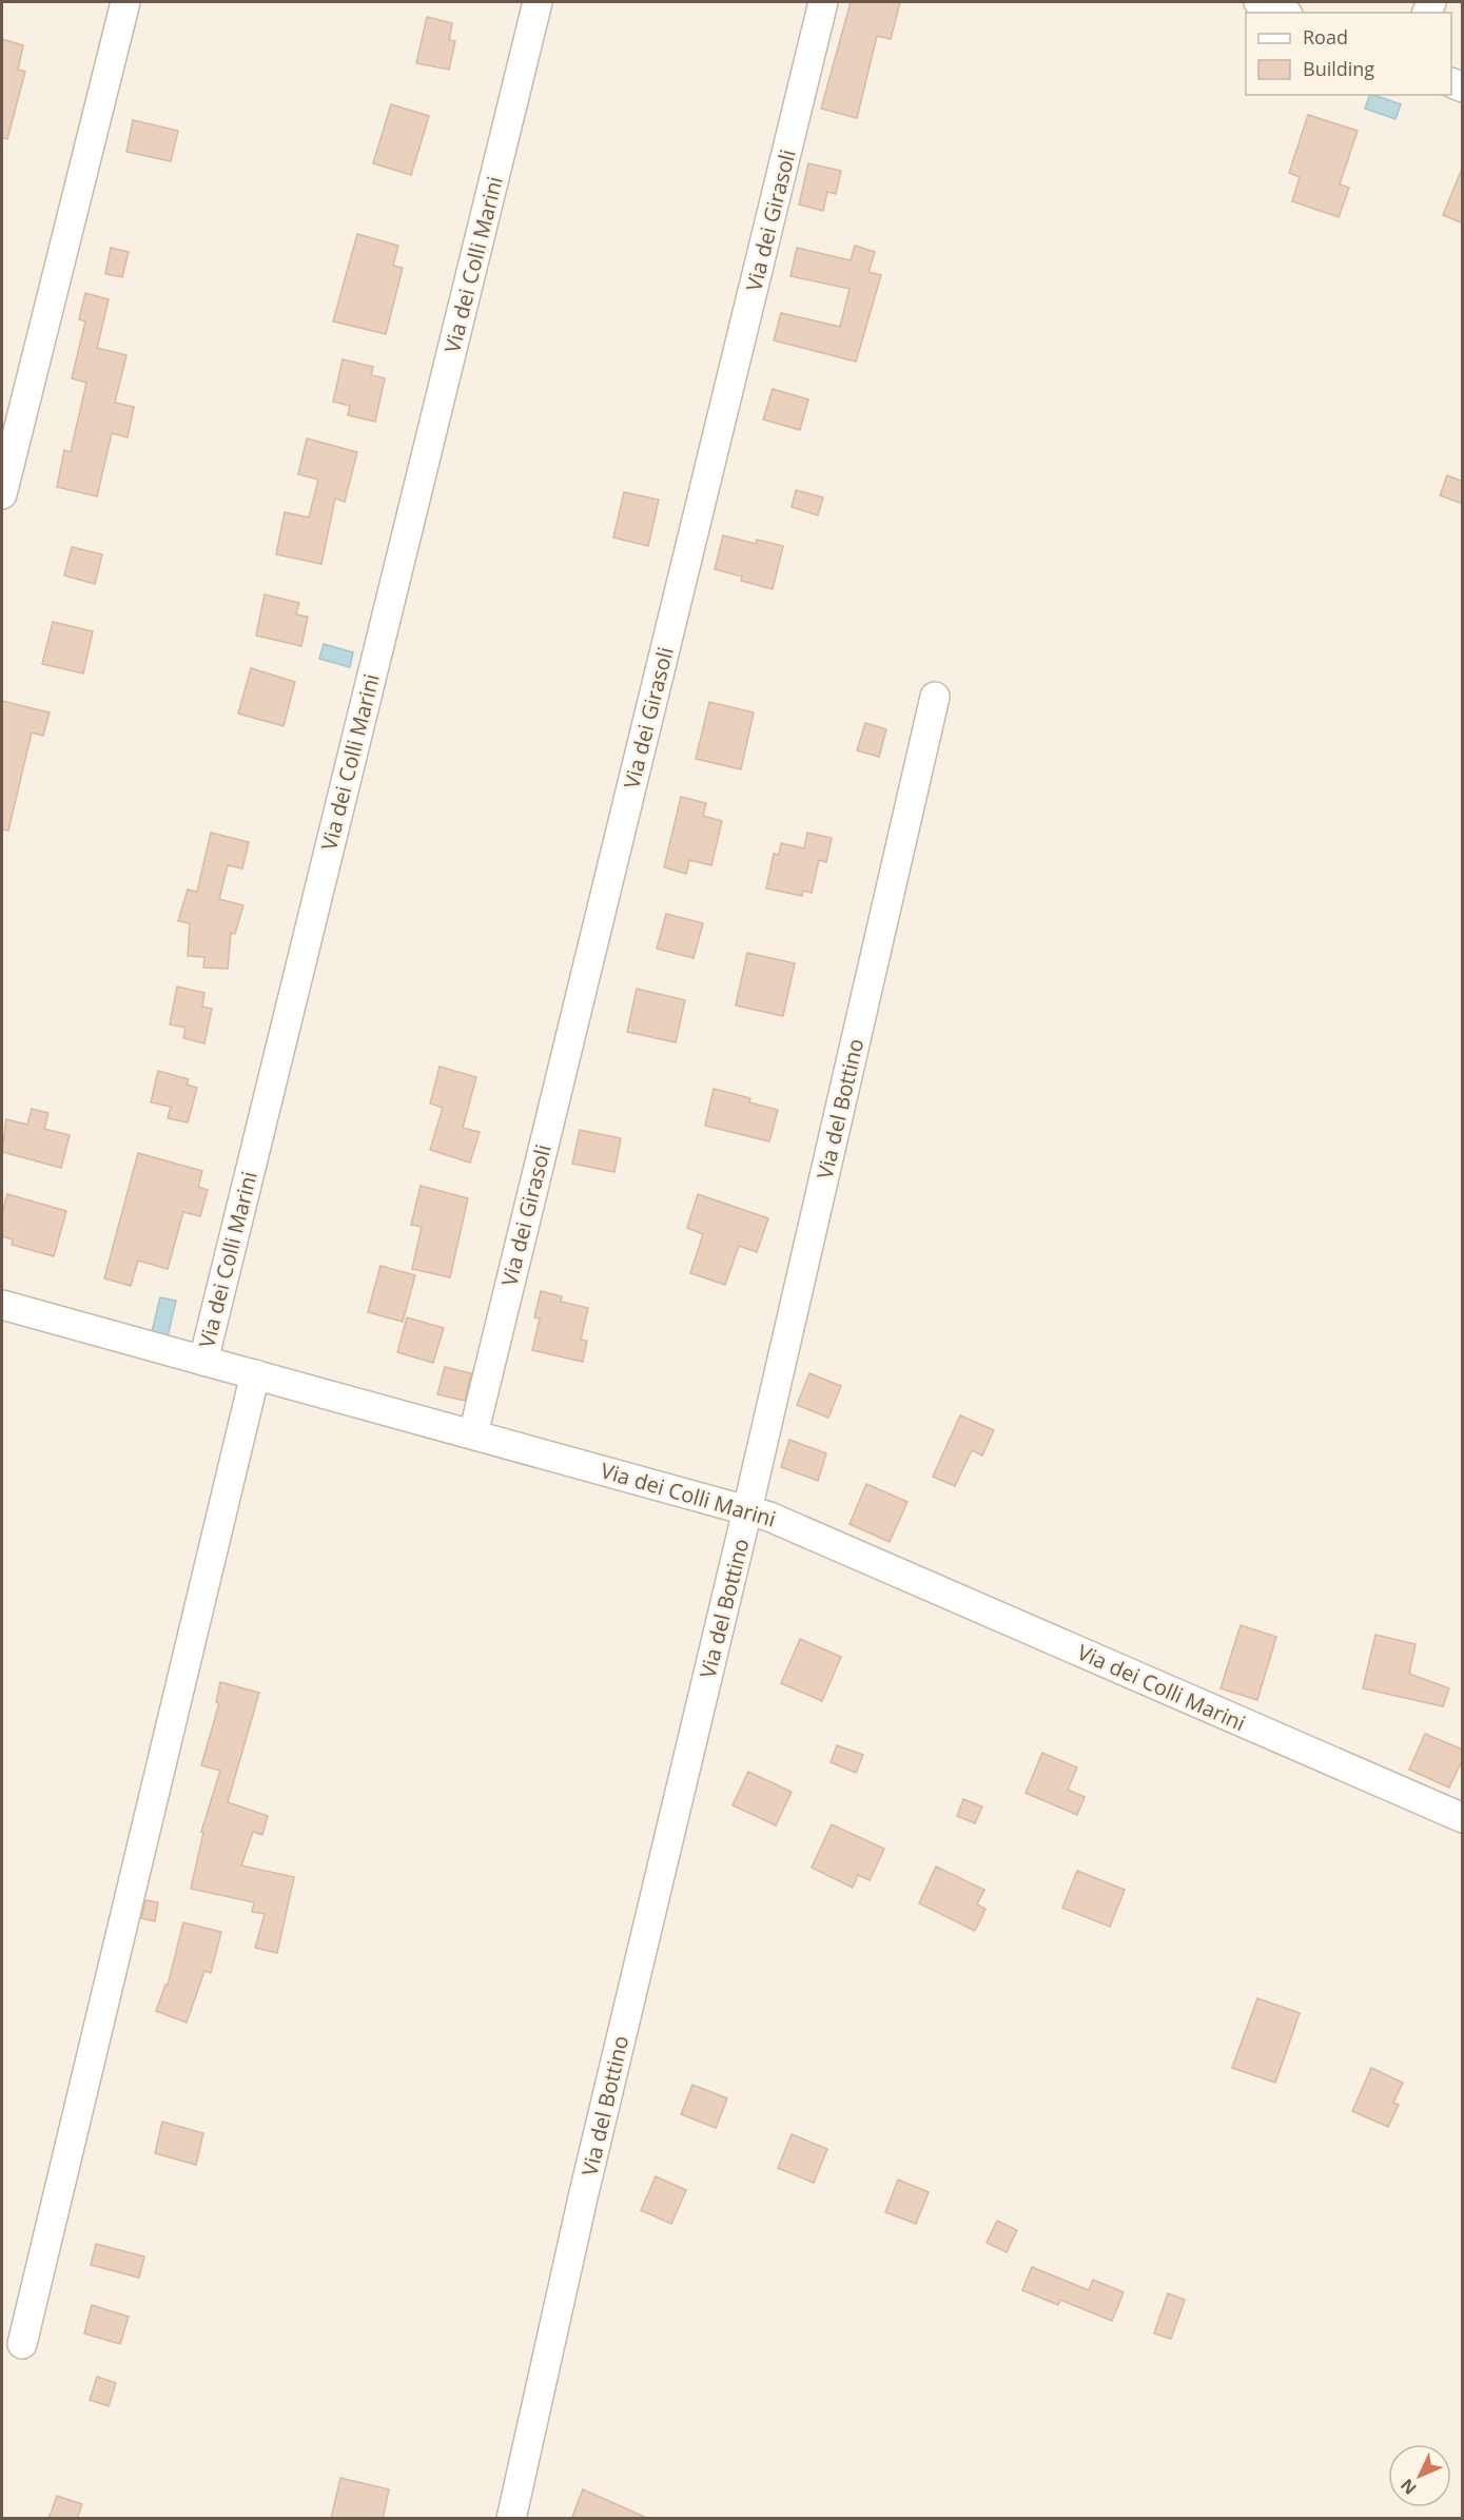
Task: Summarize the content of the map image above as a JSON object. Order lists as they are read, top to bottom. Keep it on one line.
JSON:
{"streets":{"street":["Via dei Girasoli","Via dei Colli Marini","Via del Bottino"]},"crossings":[["Via dei Girasoli","Via dei Colli Marini"],["Via dei Colli Marini","Via del Bottino"]],"legend":["Road","Building"],"north":"bottom left"}
